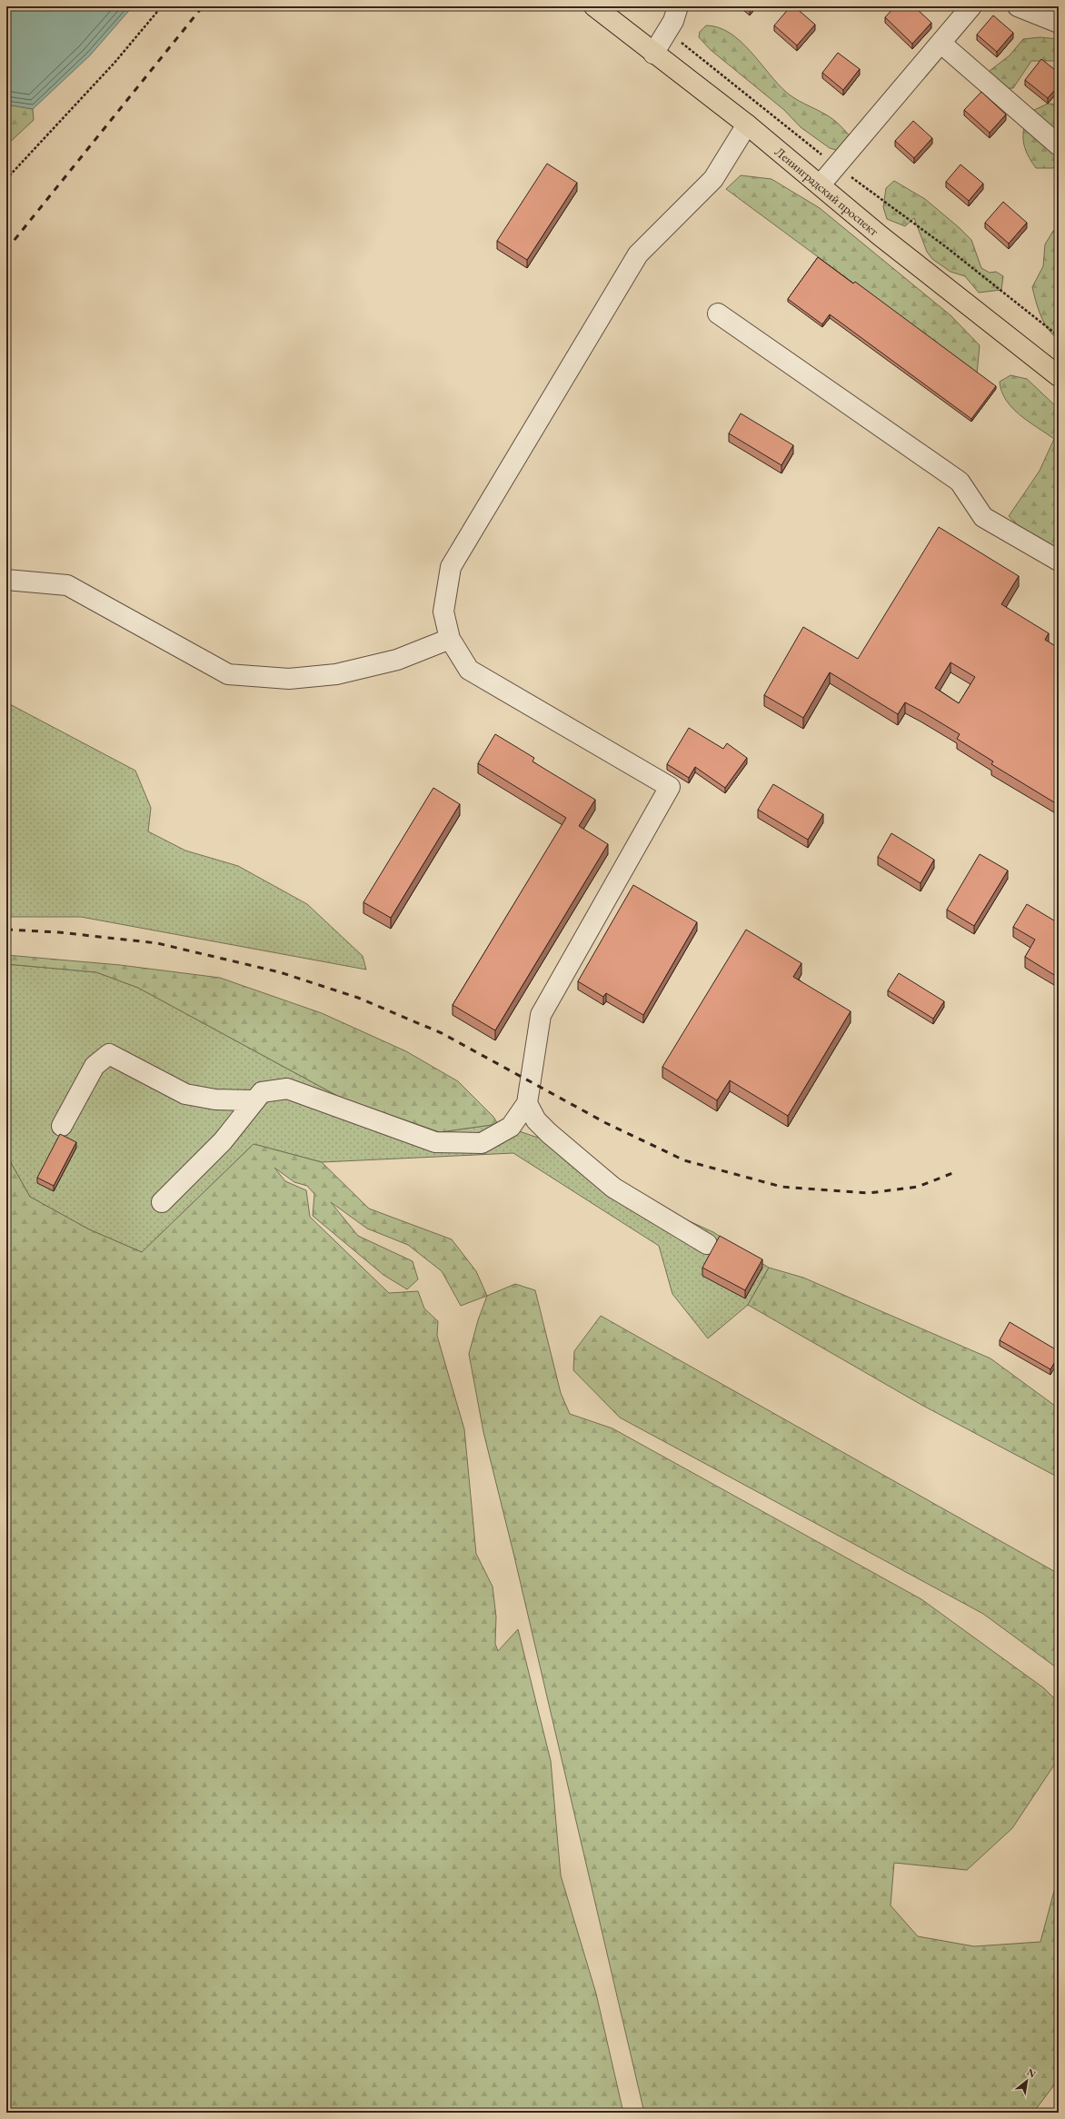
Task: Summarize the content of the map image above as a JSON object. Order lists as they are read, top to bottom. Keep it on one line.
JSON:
{"streets":{"main road":["Ленинградский проспект"]},"north":"top right"}
